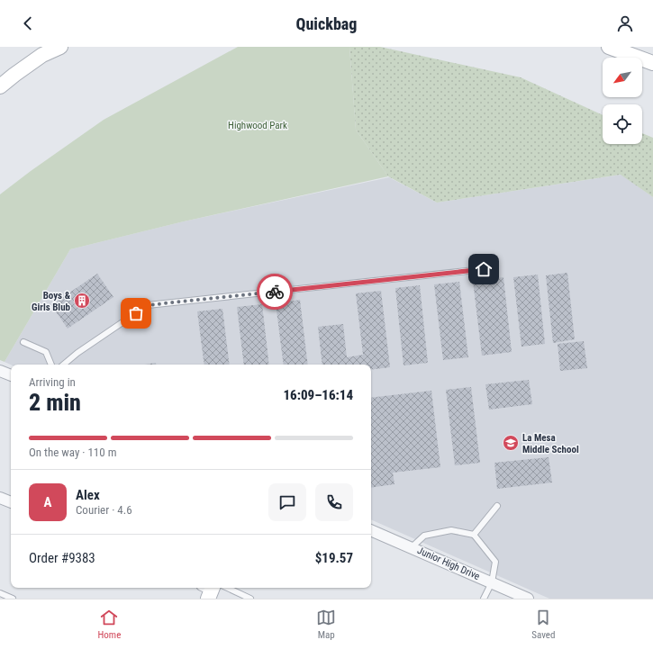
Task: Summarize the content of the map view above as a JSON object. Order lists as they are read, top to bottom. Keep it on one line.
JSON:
{"streets":{"street":["Junior High Drive"]},"parks":["Highwood Park"],"places":{"building":["Boys & Girls Blub"],"school or university":["La Mesa Middle School"]},"north":"bottom left","page":{"header":"Quickbag","heading":["2 min","Arriving in","16:09–16:14"],"panel":["Alex","Courier · 4.6","Order #9383","$19.57"],"bar":"On the way · 110 m","round":"A","tabs":["Home","Map","Saved"]}}
